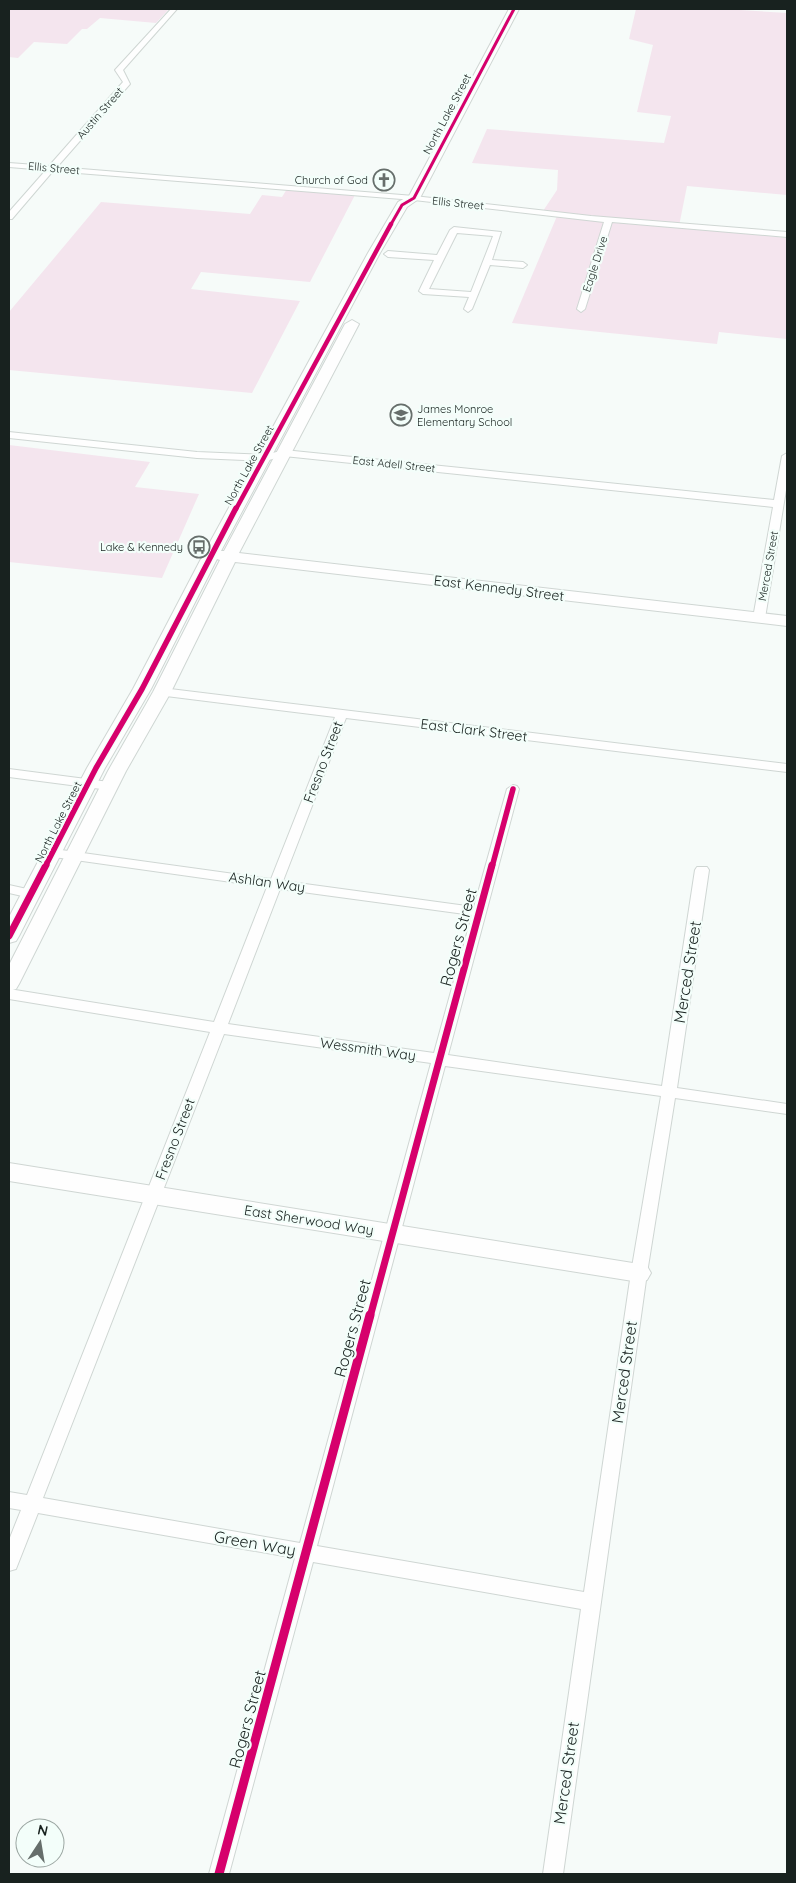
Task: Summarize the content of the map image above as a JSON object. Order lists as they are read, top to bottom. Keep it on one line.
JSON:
{"streets":{"street":["Austin Street","North Lake Street","Ellis Street","Eagle Drive","East Adell Street","Merced Street","East Kennedy Street","East Clark Street","Fresno Street","Ashlan Way","Rogers Street","Wessmith Way","East Sherwood Way","Green Way"]},"crossings":[["Austin Street","Ellis Street"],["North Lake Street","Ellis Street"],["North Lake Street","East Adell Street"],["North Lake Street","East Kennedy Street"],["North Lake Street","East Clark Street"],["North Lake Street","Ashlan Way"],["Ellis Street","Eagle Drive"],["East Adell Street","Merced Street"],["Merced Street","East Kennedy Street"],["Merced Street","Wessmith Way"],["Merced Street","East Sherwood Way"],["Merced Street","Green Way"],["East Clark Street","Fresno Street"],["Fresno Street","Ashlan Way"],["Fresno Street","Wessmith Way"],["Fresno Street","East Sherwood Way"],["Fresno Street","Green Way"],["Ashlan Way","Rogers Street"],["Rogers Street","Wessmith Way"],["Rogers Street","East Sherwood Way"],["Rogers Street","Green Way"]],"places":{"church":["Church of God"],"school or university":["James Monroe Elementary School"],"bus stop":["Lake & Kennedy"]},"north":"top"}
